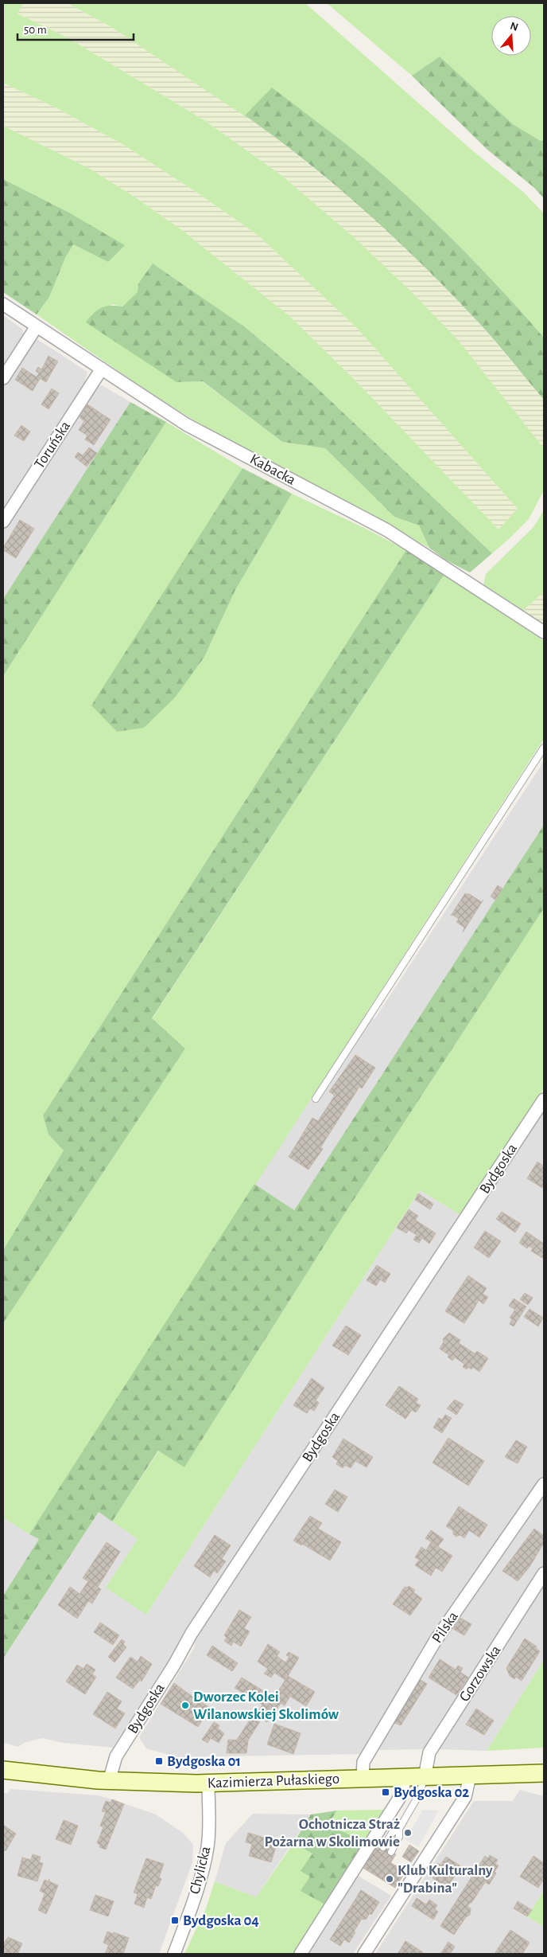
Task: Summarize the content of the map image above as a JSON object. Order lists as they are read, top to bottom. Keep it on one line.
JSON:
{"streets":{"main road":["Kazimierza Pułaskiego"],"street":["Toruńska","Kabacka","Bydgoska","Pilska","Gorzowska","Chylicka"]},"crossings":[["Toruńska","Kabacka"],["Bydgoska","Kazimierza Pułaskiego"],["Pilska","Kazimierza Pułaskiego"],["Gorzowska","Kazimierza Pułaskiego"],["Kazimierza Pułaskiego","Chylicka"]],"places":{"other":["Dworzec Kolei Wilanowskiej Skolimów","Ochotnicza Straż Pożarna w Skolimowie","Klub Kulturalny \"Drabina\""],"transit":["Bydgoska 01","Bydgoska 02","Bydgoska 04"]},"scale_bar":"50 m","north":"top"}
